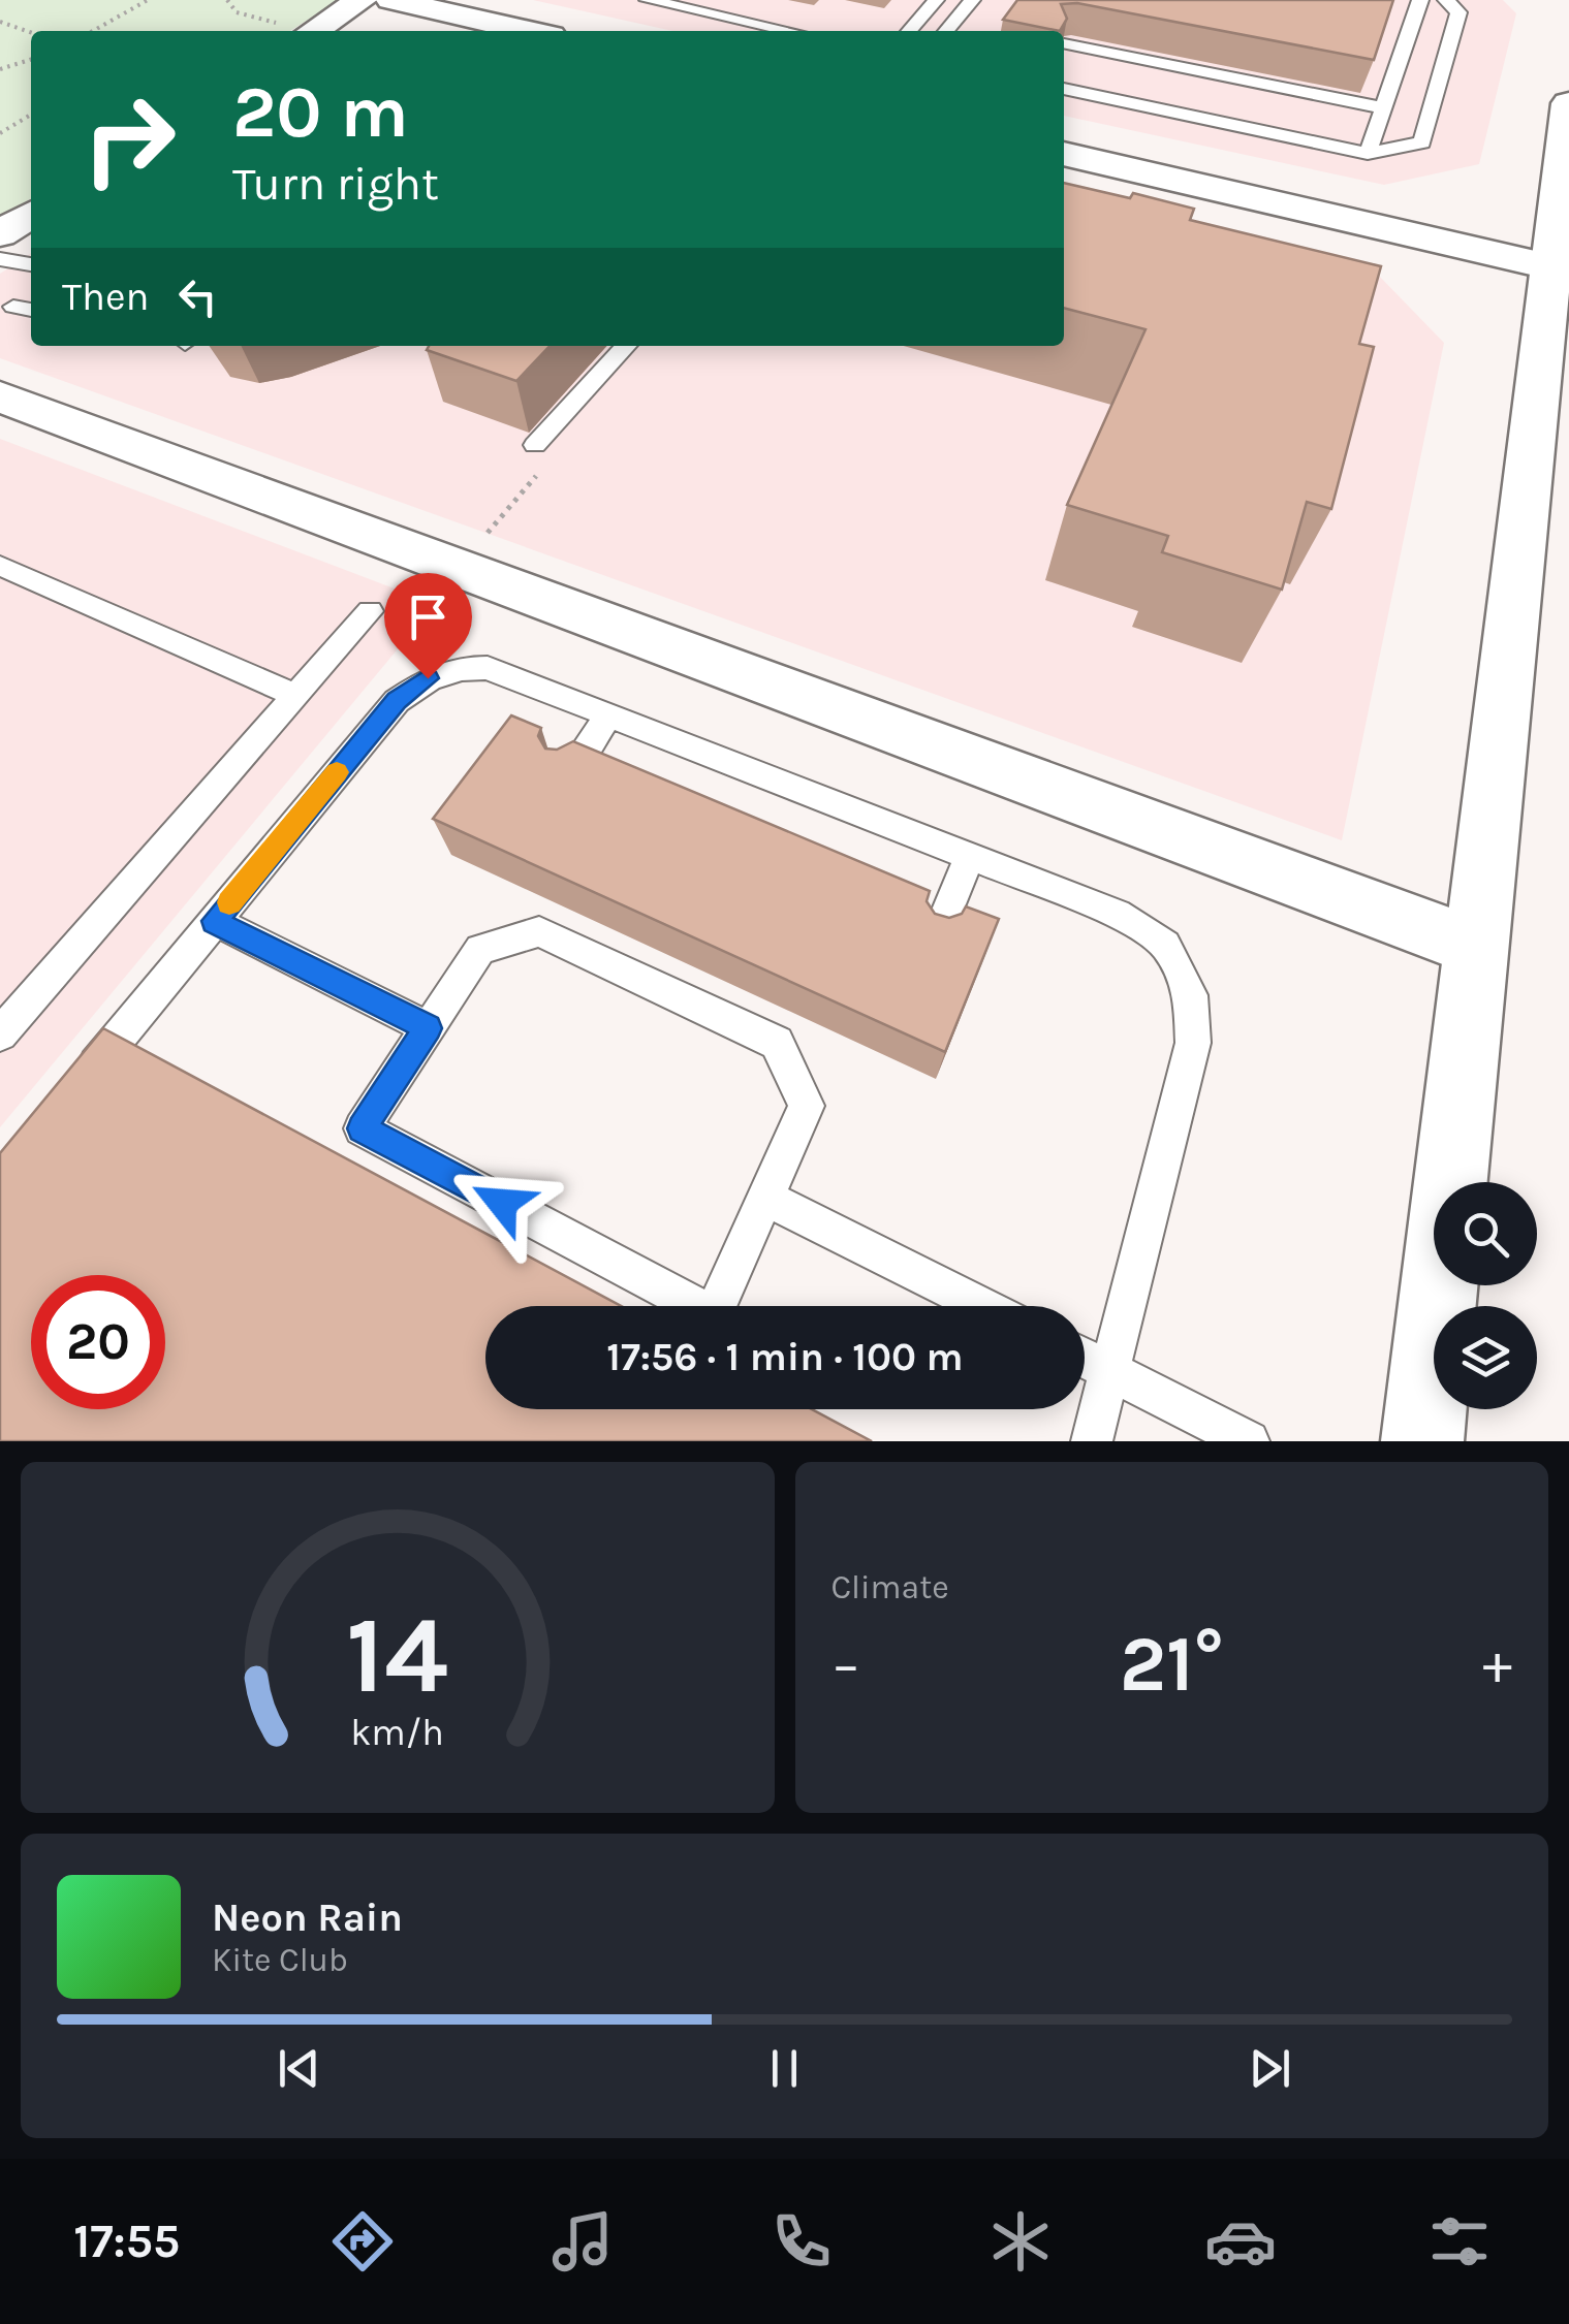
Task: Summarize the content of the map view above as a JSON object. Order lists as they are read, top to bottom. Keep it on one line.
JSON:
{"page":{"turn":["20 m","Turn right"],"then":"Then","limit":"20","trip":"17:56 · 1 min · 100 m","tile":"Climate","heat":["−","21°","+"],"song":["Neon Rain","Kite Club"],"tabs":"17:55","gauge":["14","km/h"]}}
